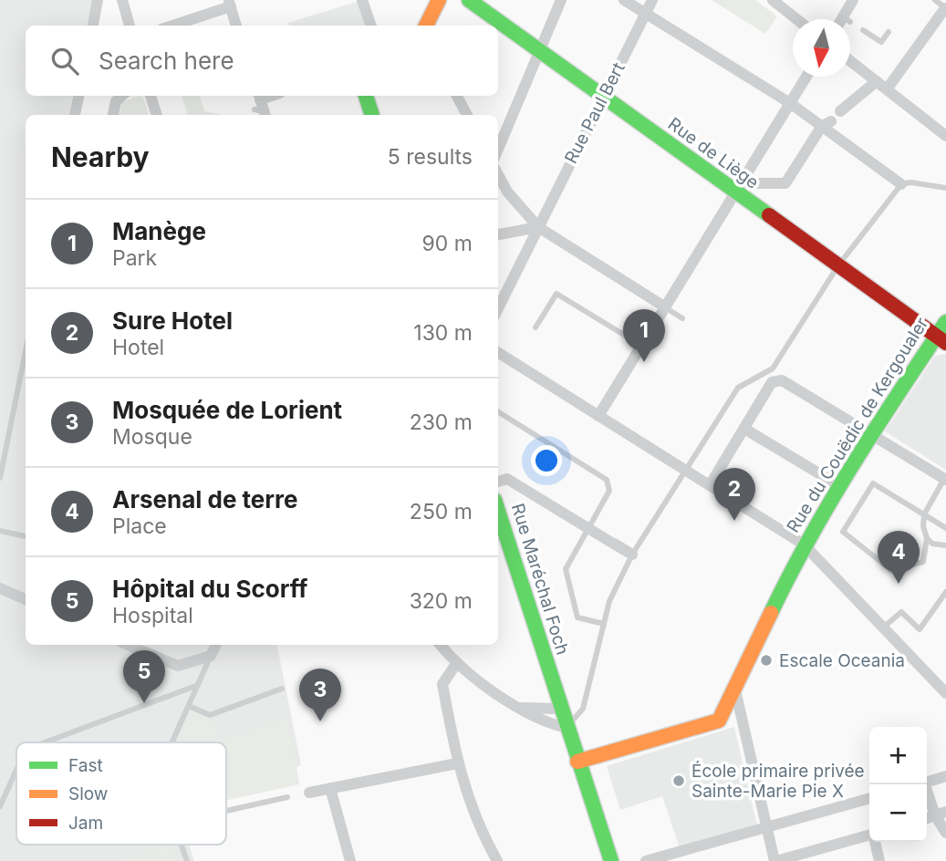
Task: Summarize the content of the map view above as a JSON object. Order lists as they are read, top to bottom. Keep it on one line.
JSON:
{"streets":{"street":["Rue Paul Bert","Rue de Liège","Rue du Couëdic de Kergoualer","Rue Maréchal Foch"]},"crossings":[["Rue Paul Bert","Rue de Liège"],["Rue de Liège","Rue du Couëdic de Kergoualer"],["Rue du Couëdic de Kergoualer","Rue Maréchal Foch"]],"places":["Escale Oceania","École primaire privée Sainte-Marie Pie X"],"legend":["Fast","Slow","Jam"],"north":"bottom","page":{"search":"Search here","heading":["Nearby","5 results"],"list":[{"mark":"1","name":"Manège","note":"Park","value":"90 m"},{"mark":"2","name":"Sure Hotel","note":"Hotel","value":"130 m"},{"mark":"3","name":"Mosquée de Lorient","note":"Mosque","value":"230 m"},{"mark":"4","name":"Arsenal de terre","note":"Place","value":"250 m"},{"mark":"5","name":"Hôpital du Scorff","note":"Hospital","value":"320 m"}],"pins":["1","2","4","5","3"],"map_buttons":["+","−"]}}
